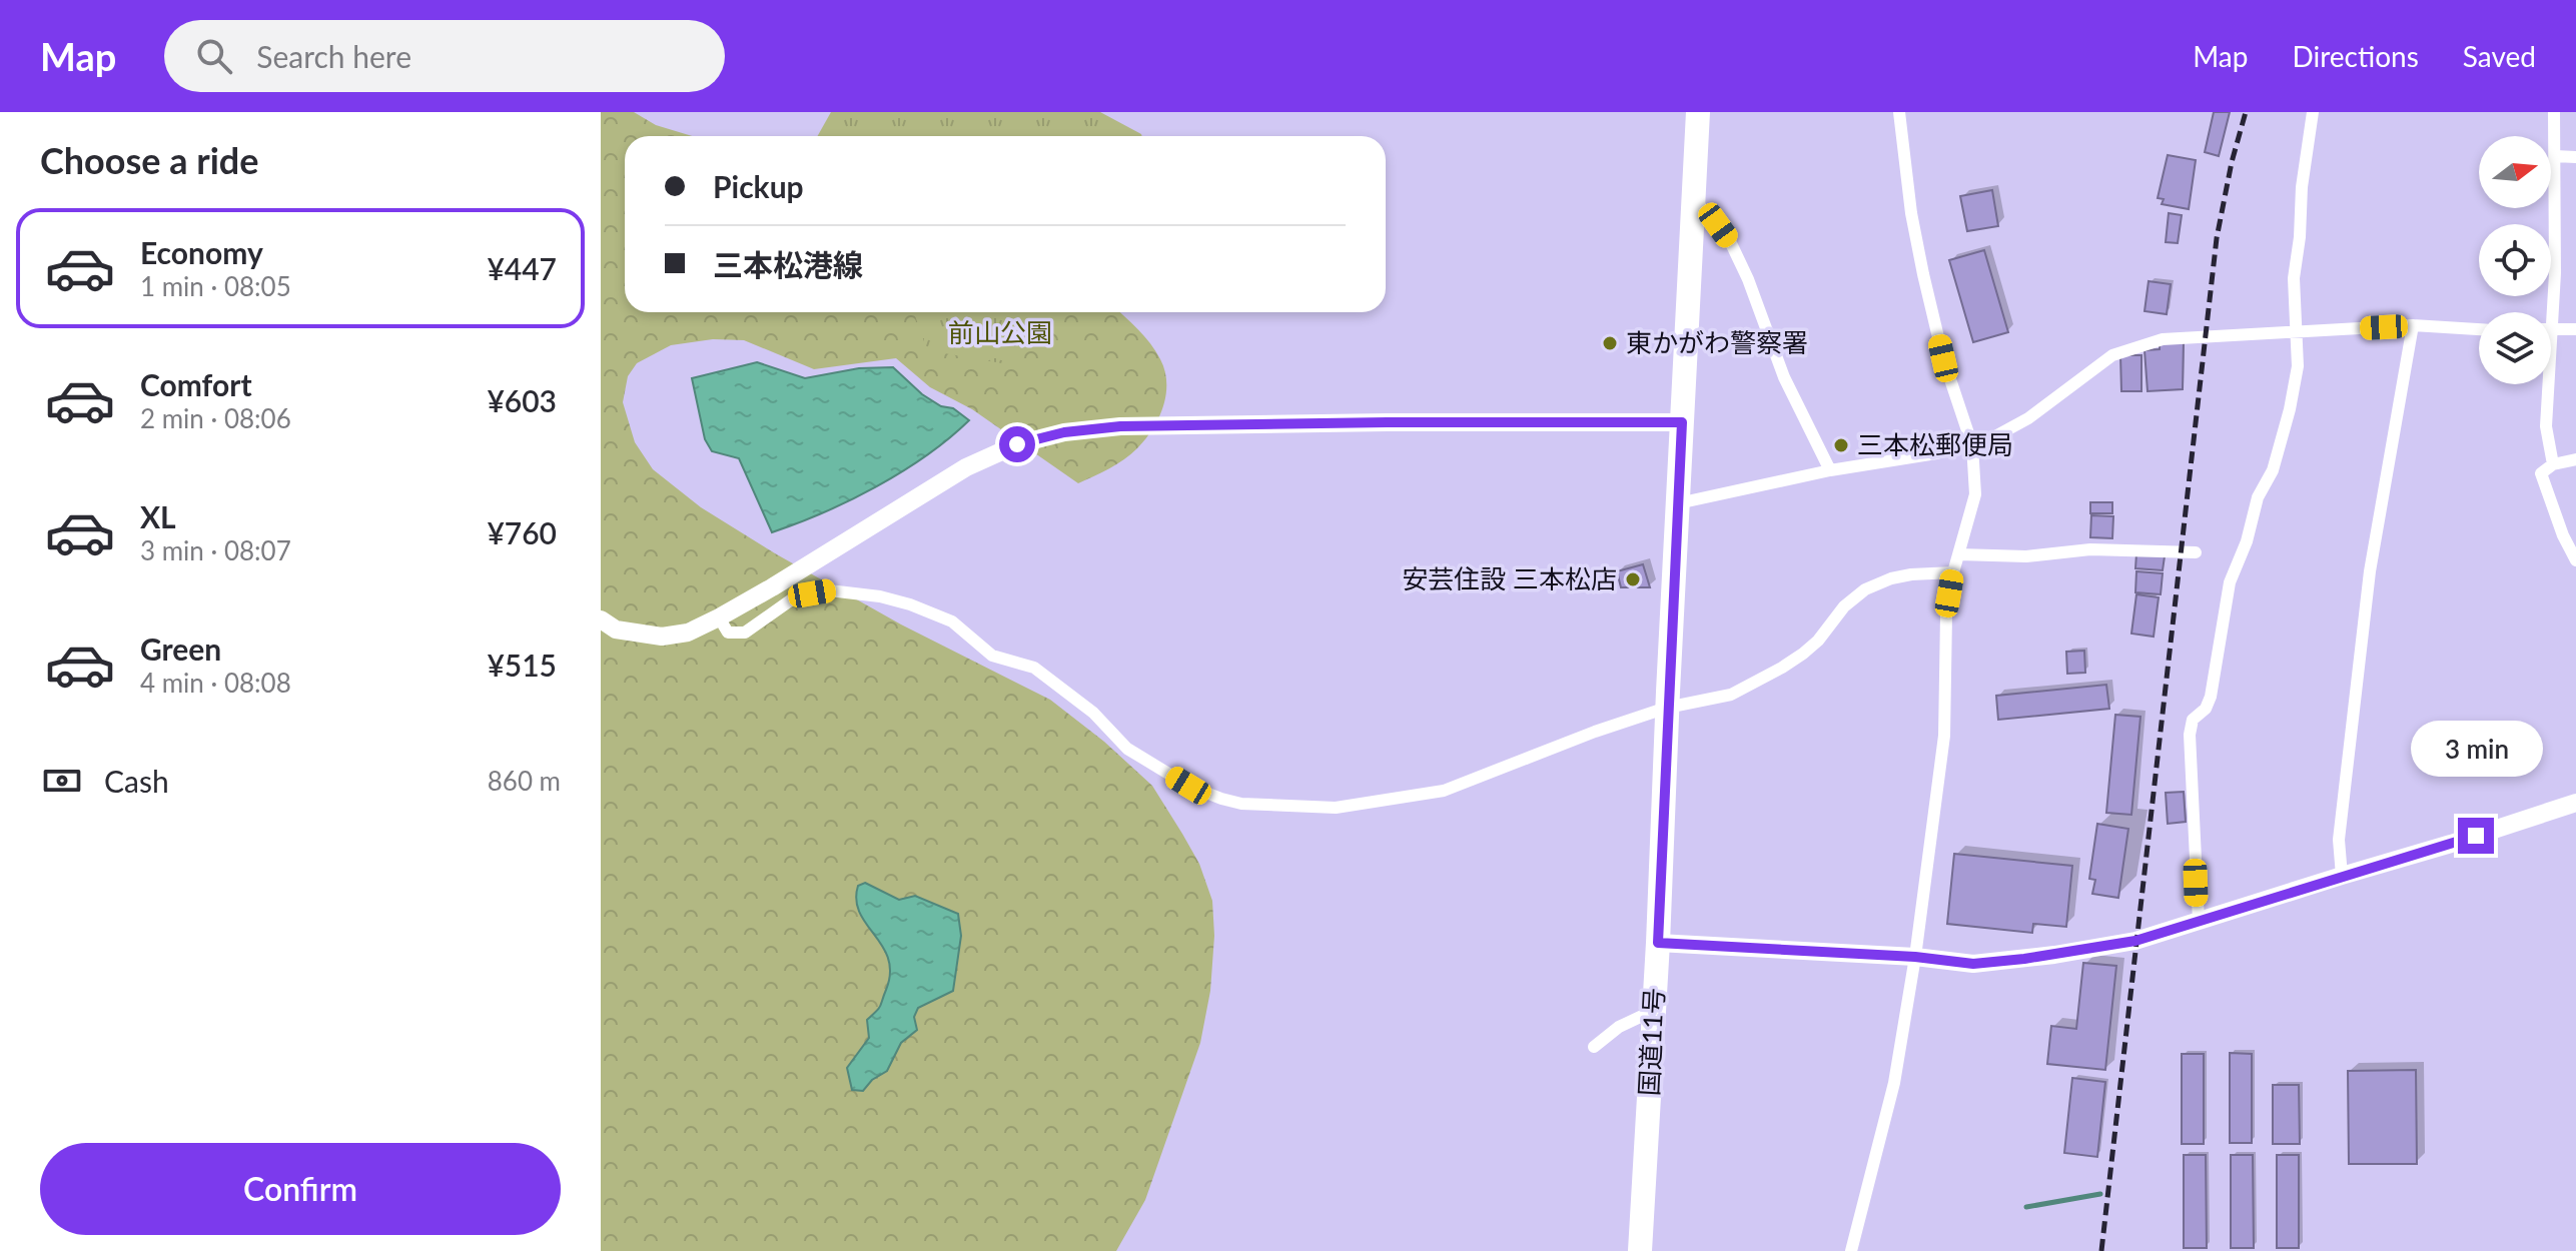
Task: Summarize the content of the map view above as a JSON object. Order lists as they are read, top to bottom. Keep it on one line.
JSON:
{"streets":{"highway":["国道11号"]},"parks":["前山公園"],"places":["東かがわ警察署","三本松郵便局","安芸住設 三本松店"],"north":"right","page":{"header":"Map","search":"Search here","nav":["Map","Directions","Saved"],"heading":"Choose a ride","banner":["Pickup","三本松港線"],"list":[{"name":"Economy","note":"1 min · 08:05","value":"¥447"},{"name":"Comfort","note":"2 min · 08:06","value":"¥603"},{"name":"XL","note":"3 min · 08:07","value":"¥760"},{"name":"Green","note":"4 min · 08:08","value":"¥515"}],"bubble":"3 min","pay":["Cash","860 m"],"buttons":"Confirm"}}
